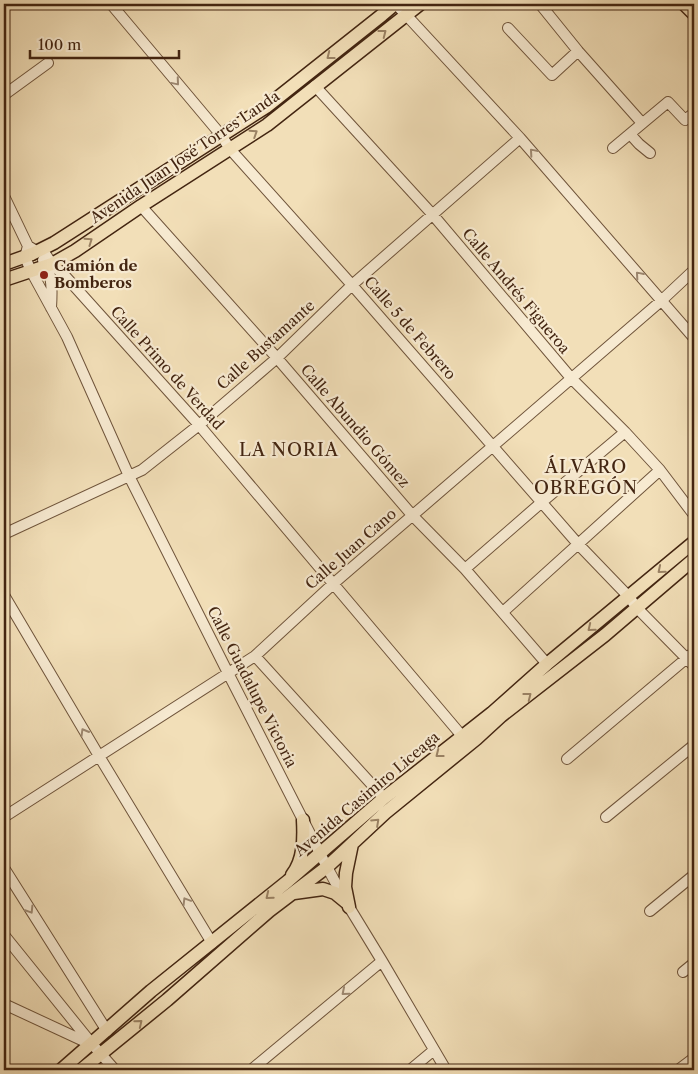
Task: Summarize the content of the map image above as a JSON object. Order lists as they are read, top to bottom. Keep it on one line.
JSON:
{"streets":{"main road":["Avenida Juan José Torres Landa","Avenida Casimiro Liceaga"],"street":["Calle Andrés Figueroa","Calle 5 de Febrero","Calle Bustamante","Calle Primo de Verdad","Calle Abundio Gómez","Calle Juan Cano","Calle Guadalupe Victoria"]},"crossings":[["Avenida Juan José Torres Landa","Calle Andrés Figueroa"],["Avenida Juan José Torres Landa","Calle 5 de Febrero"],["Avenida Juan José Torres Landa","Calle Primo de Verdad"],["Avenida Juan José Torres Landa","Calle Abundio Gómez"],["Avenida Juan José Torres Landa","Calle Guadalupe Victoria"],["Calle Andrés Figueroa","Calle Bustamante"],["Calle Andrés Figueroa","Calle Juan Cano"],["Calle 5 de Febrero","Calle Bustamante"],["Calle 5 de Febrero","Calle Juan Cano"],["Calle 5 de Febrero","Avenida Casimiro Liceaga"],["Calle Bustamante","Calle Primo de Verdad"],["Calle Bustamante","Calle Abundio Gómez"],["Calle Bustamante","Calle Guadalupe Victoria"],["Calle Primo de Verdad","Calle Juan Cano"],["Calle Primo de Verdad","Calle Guadalupe Victoria"],["Calle Primo de Verdad","Avenida Casimiro Liceaga"],["Calle Abundio Gómez","Calle Juan Cano"],["Calle Abundio Gómez","Avenida Casimiro Liceaga"],["Calle Juan Cano","Calle Guadalupe Victoria"],["Calle Guadalupe Victoria","Avenida Casimiro Liceaga"]],"districts":["LA NORIA","ÁLVARO OBREGÓN"],"places":["Camión de Bomberos"],"scale_bar":"100 m"}
